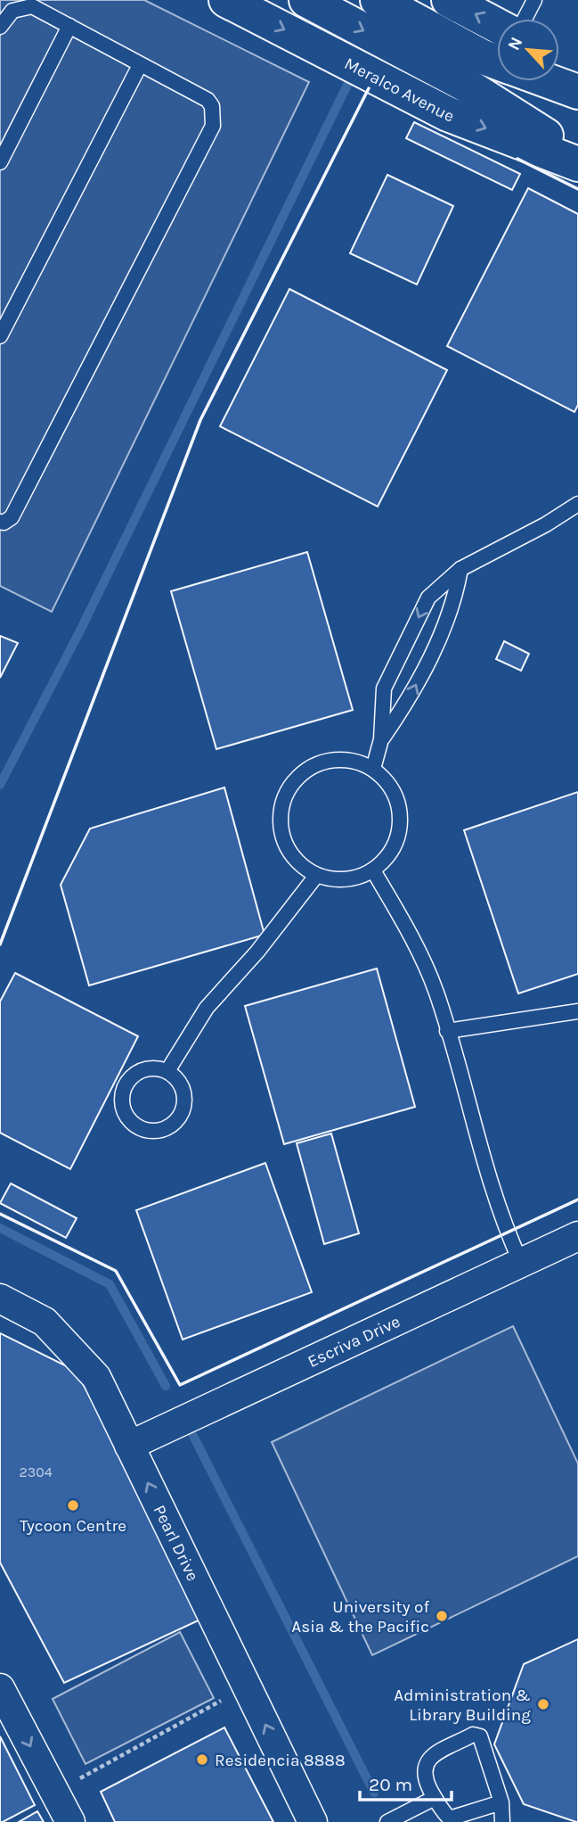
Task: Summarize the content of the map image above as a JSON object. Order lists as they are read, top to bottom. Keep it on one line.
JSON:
{"streets":{"main road":["Meralco Avenue"],"street":["Escriva Drive","Pearl Drive"]},"crossings":[["Escriva Drive","Pearl Drive"]],"places":["Tycoon Centre","University of Asia & the Pacific","Administration & Library Building","Residencia 8888"],"house_numbers":["2304"],"scale_bar":"20 m","north":"top left"}
